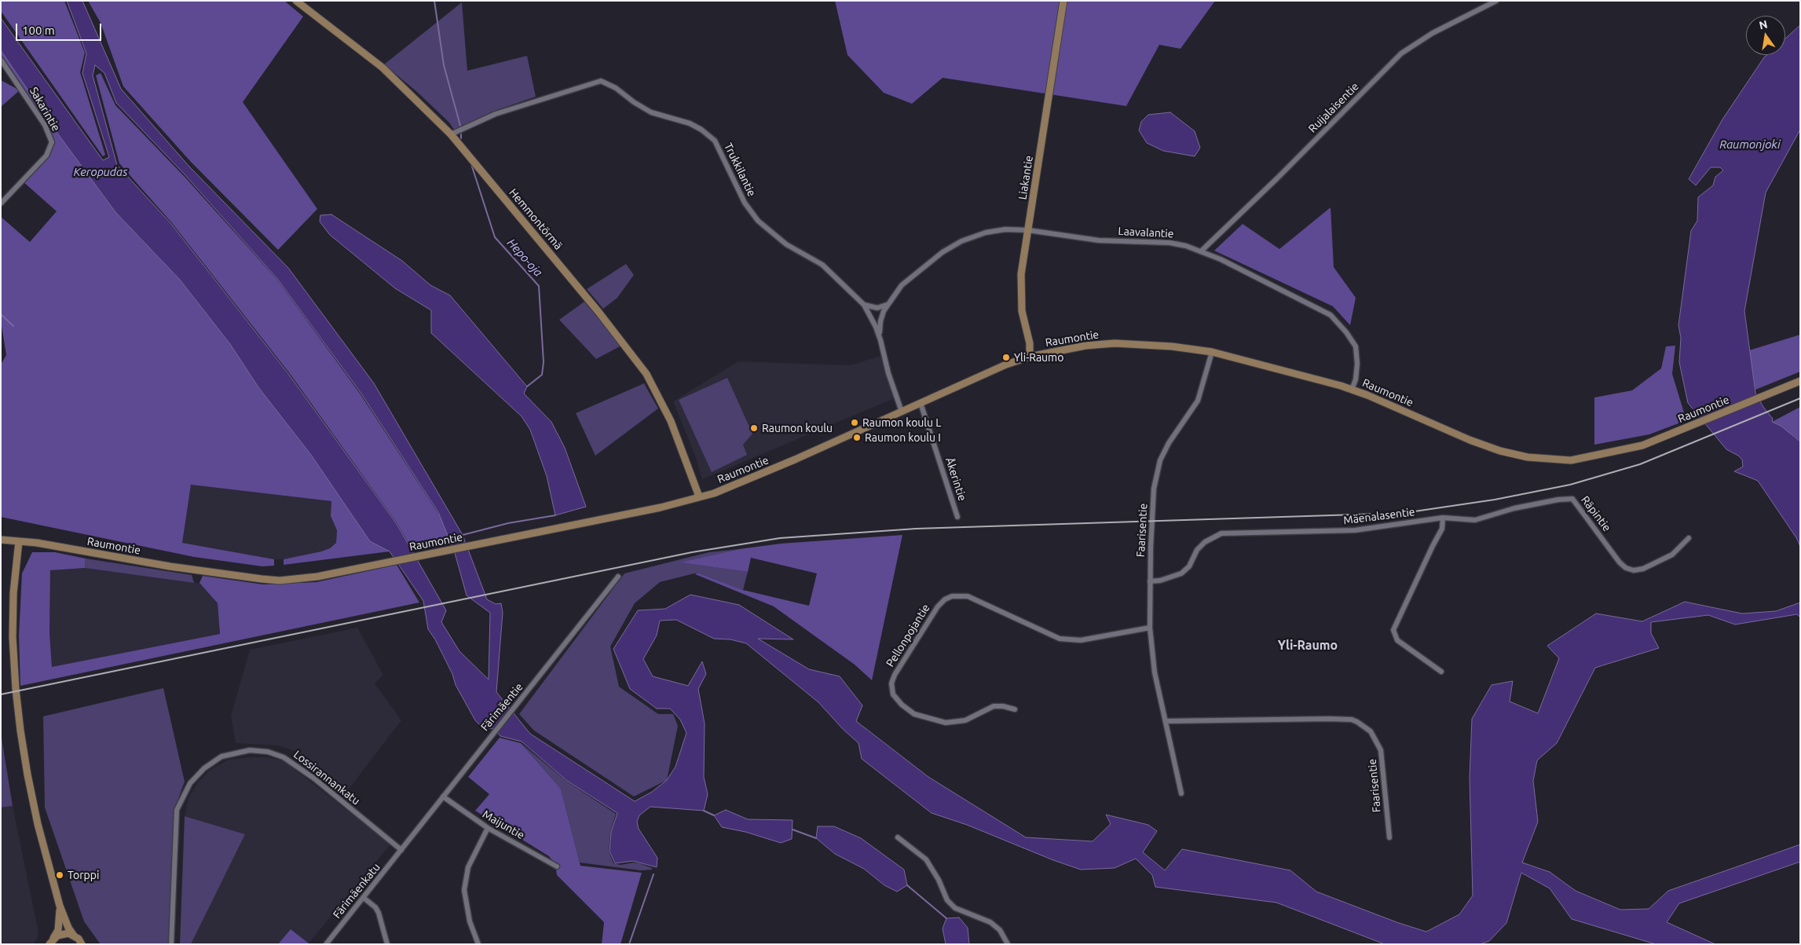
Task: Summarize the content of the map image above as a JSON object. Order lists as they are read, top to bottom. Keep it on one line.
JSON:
{"streets":{"street":["Ruijalaisentie","Sakarintie","Trukkilantie","Liakantie","Hemmontörmä","Laavalantie","Raumontie","Åkerintie","Räpintie","Mäenalasentie","Faarisentie","Pellonpojantie","Färimäentie","Lossirannankatu","Maijuntie","Färimäenkatu"]},"crossings":[["Ruijalaisentie","Laavalantie"],["Trukkilantie","Hemmontörmä"],["Trukkilantie","Laavalantie"],["Trukkilantie","Raumontie"],["Liakantie","Laavalantie"],["Liakantie","Raumontie"],["Hemmontörmä","Raumontie"],["Laavalantie","Raumontie"],["Raumontie","Åkerintie"],["Raumontie","Faarisentie"],["Räpintie","Mäenalasentie"],["Mäenalasentie","Faarisentie"],["Faarisentie","Pellonpojantie"],["Färimäentie","Lossirannankatu"],["Färimäentie","Maijuntie"],["Färimäentie","Färimäenkatu"],["Lossirannankatu","Färimäenkatu"]],"districts":["Yli-Raumo"],"water":["Raumonjoki","Keropudas","Hepo-oja"],"places":["Yli-Raumo","Raumon koulu L","Raumon koulu","Raumon koulu I","Torppi"],"scale_bar":"100 m","north":"top"}
